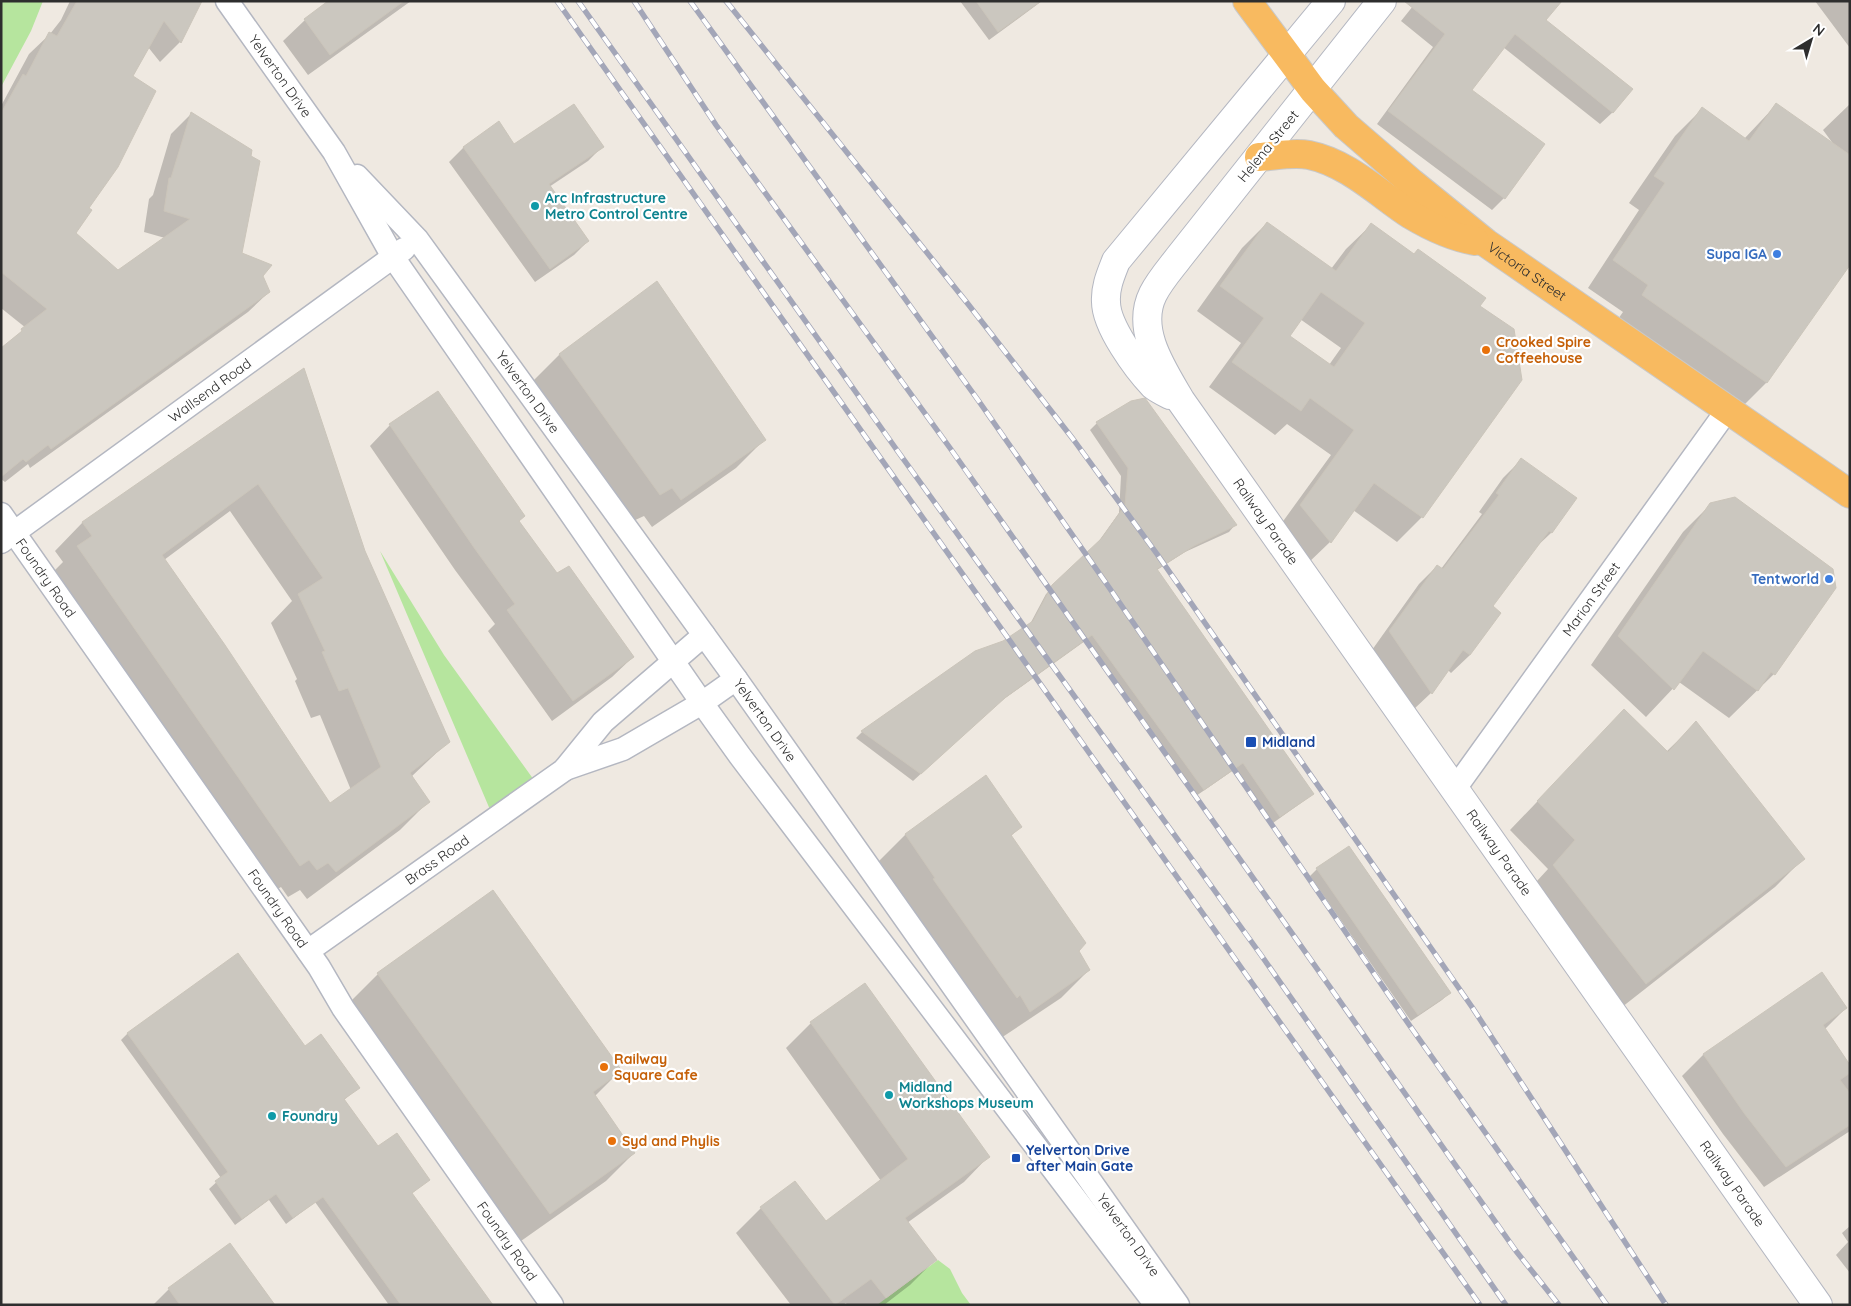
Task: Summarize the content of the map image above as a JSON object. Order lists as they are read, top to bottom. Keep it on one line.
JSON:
{"streets":{"highway":["Victoria Street"],"street":["Yelverton Drive","Helena Street","Wallsend Road","Railway Parade","Foundry Road","Marion Street","Brass Road"]},"crossings":[["Yelverton Drive","Wallsend Road"],["Yelverton Drive","Brass Road"],["Helena Street","Victoria Street"],["Helena Street","Railway Parade"],["Victoria Street","Railway Parade"],["Victoria Street","Marion Street"],["Wallsend Road","Foundry Road"],["Railway Parade","Marion Street"],["Foundry Road","Brass Road"]],"places":{"other":["Arc Infrastructure Metro Control Centre","Supa IGA","Crooked Spire Coffeehouse","Tentworld","Railway Square Cafe","Midland Workshops Museum","Foundry","Syd and Phylis"],"transit":["Midland","Yelverton Drive after Main Gate"]},"north":"top right"}
